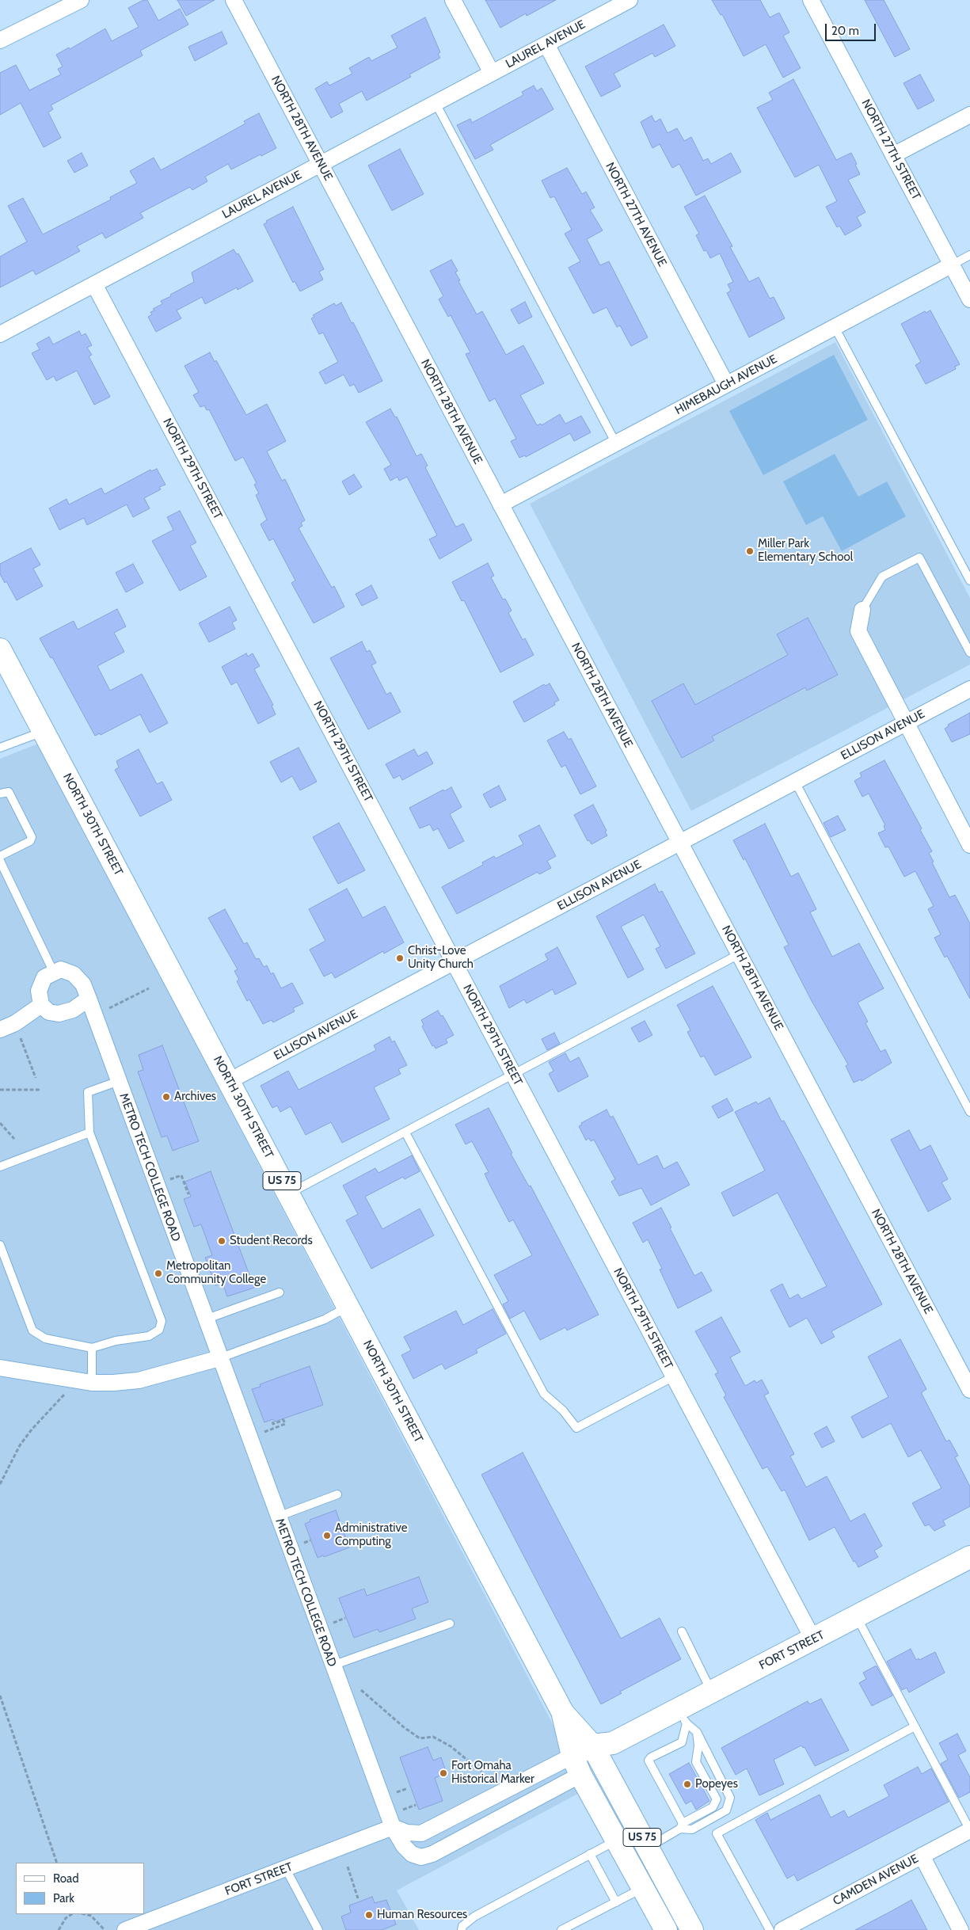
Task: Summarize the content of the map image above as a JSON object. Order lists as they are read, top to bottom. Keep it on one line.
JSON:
{"streets":{"main road":["NORTH 30TH STREET","US 75","FORT STREET"],"street":["LAUREL AVENUE","NORTH 28TH AVENUE","NORTH 27TH STREET","NORTH 27TH AVENUE","HIMEBAUGH AVENUE","NORTH 29TH STREET","ELLISON AVENUE","METRO TECH COLLEGE ROAD","CAMDEN AVENUE"]},"crossings":[["LAUREL AVENUE","NORTH 28TH AVENUE"],["LAUREL AVENUE","NORTH 27TH AVENUE"],["LAUREL AVENUE","NORTH 29TH STREET"],["NORTH 28TH AVENUE","HIMEBAUGH AVENUE"],["NORTH 28TH AVENUE","ELLISON AVENUE"],["NORTH 27TH STREET","HIMEBAUGH AVENUE"],["NORTH 27TH AVENUE","HIMEBAUGH AVENUE"],["NORTH 29TH STREET","ELLISON AVENUE"],["NORTH 29TH STREET","FORT STREET"],["ELLISON AVENUE","NORTH 30TH STREET"],["NORTH 30TH STREET","FORT STREET"],["METRO TECH COLLEGE ROAD","FORT STREET"]],"places":["Miller Park Elementary School","Christ-Love Unity Church","Archives","Student Records","Metropolitan Community College","Administrative Computing","Fort Omaha Historical Marker","Popeyes","Human Resources"],"legend":["Road","Park"],"scale_bar":"20 m"}
